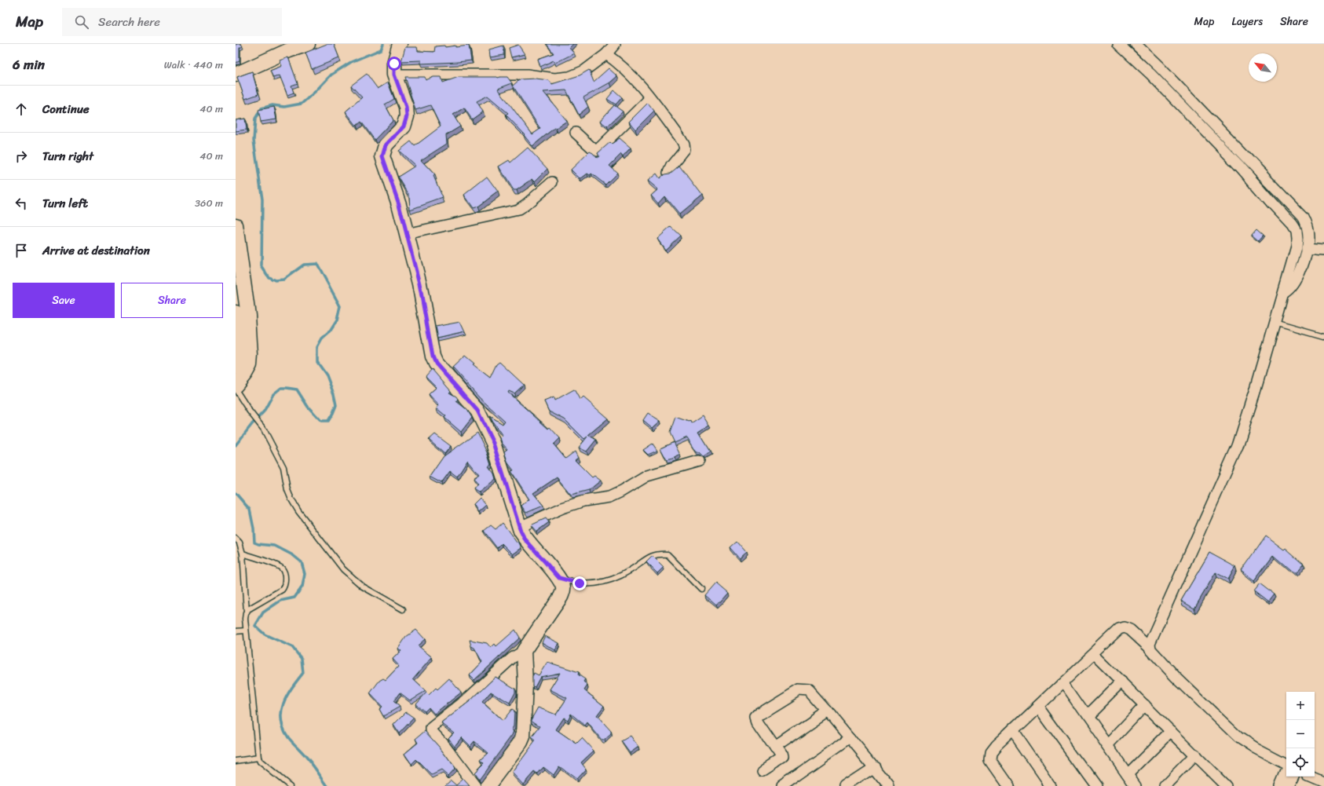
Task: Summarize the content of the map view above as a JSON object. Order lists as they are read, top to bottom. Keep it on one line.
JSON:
{"north":"top left","page":{"header":"Map","search":"Search here","nav":["Map","Layers","Share"],"heading":["6 min","Walk · 440 m"],"list":[["Continue","40 m"],["Turn right","40 m"],["Turn left","360 m"],"Arrive at destination"],"buttons":["Save","Share"],"map_buttons":["+","−"]}}
